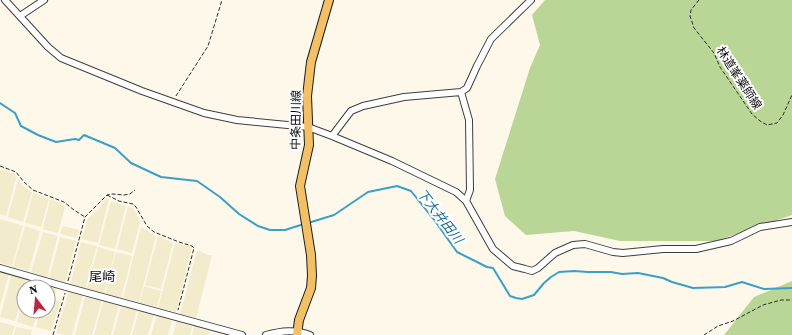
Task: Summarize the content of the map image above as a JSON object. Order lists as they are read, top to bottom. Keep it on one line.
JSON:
{"streets":{"main road":["中条田川線"],"path":["林道峯薬師線"]},"districts":["尾崎"],"water":["下大井田川"],"north":"top"}
